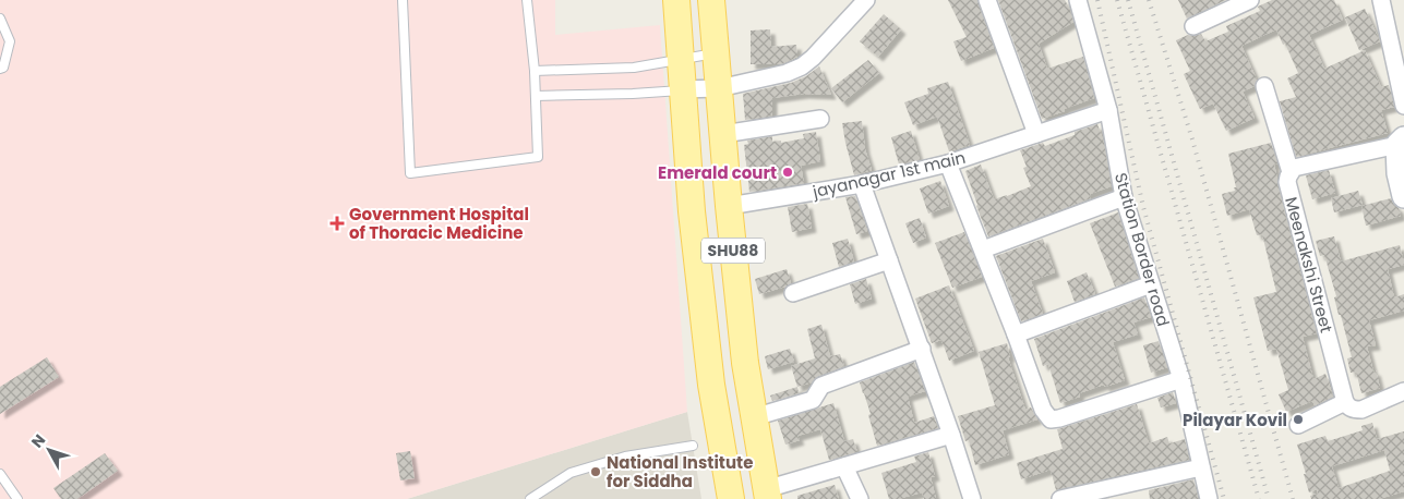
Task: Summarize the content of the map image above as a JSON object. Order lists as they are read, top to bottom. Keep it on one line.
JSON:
{"streets":{"main road":["SHU88"],"street":["jayanagar 1st main","Station Border road","Meenakshi Street"]},"crossings":[["jayanagar 1st main","Station Border road"],["jayanagar 1st main","SHU88"]],"places":{"other":["Emerald court","Pilayar Kovil","National Institute for Siddha"],"health":["Government Hospital of Thoracic Medicine"]},"north":"top left"}
